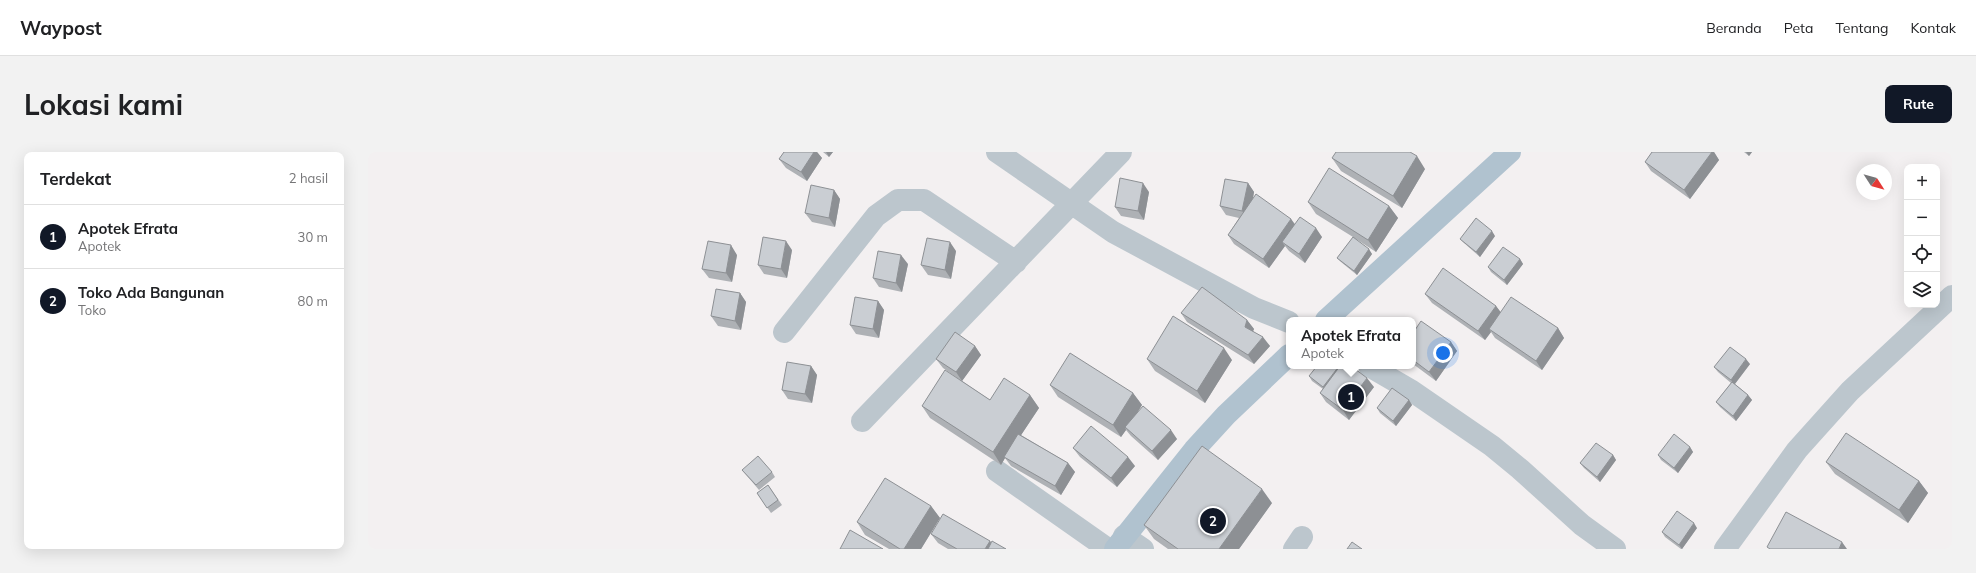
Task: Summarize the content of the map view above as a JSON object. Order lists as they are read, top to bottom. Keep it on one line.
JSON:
{"north":"bottom right","page":{"header":"Waypost","nav":["Beranda","Peta","Tentang","Kontak"],"buttons":"Rute","title":"Lokasi kami","heading":["Terdekat","2 hasil"],"map_buttons":["+","−"],"list":[{"mark":"1","name":"Apotek Efrata","note":"Apotek","value":"30 m"},{"mark":"2","name":"Toko Ada Bangunan","note":"Toko","value":"80 m"}],"popup":["Apotek Efrata","Apotek"],"pins":["1","2"]}}
